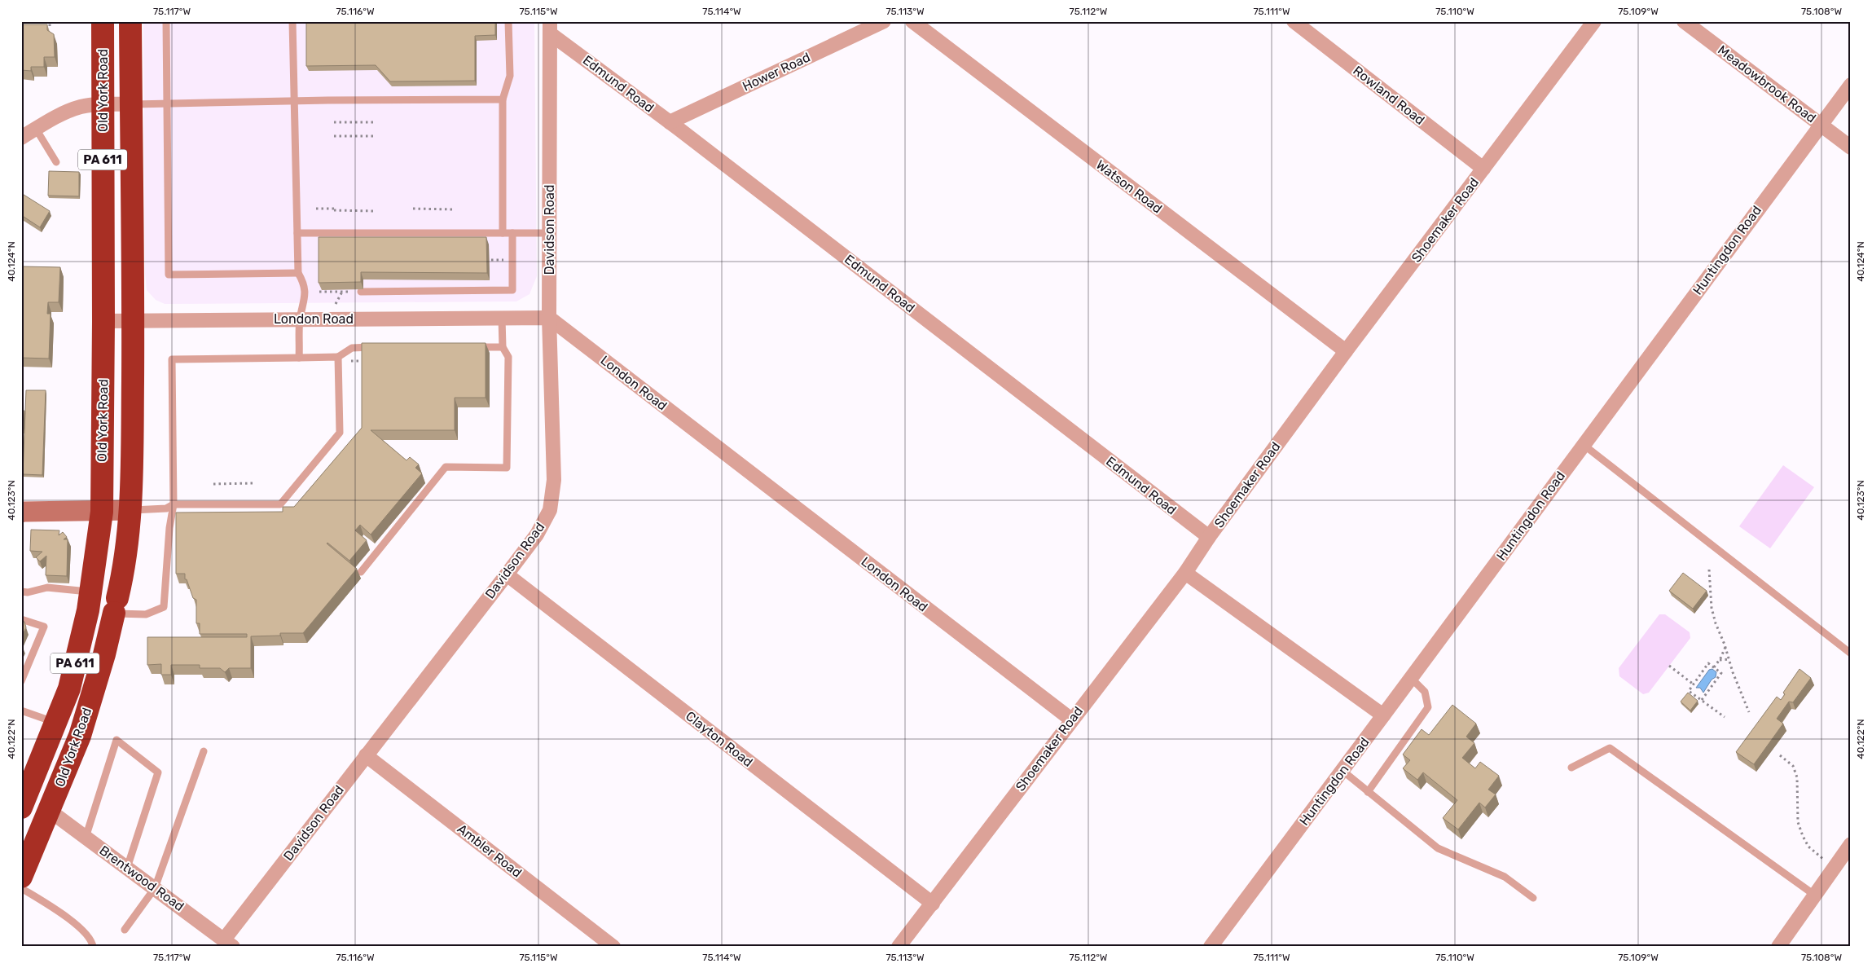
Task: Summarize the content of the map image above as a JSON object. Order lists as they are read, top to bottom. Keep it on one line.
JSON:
{"streets":{"highway":["Old York Road","PA 611"],"street":["Hower Road","Edmund Road","Meadowbrook Road","Rowland Road","Watson Road","Shoemaker Road","Davidson Road","Huntingdon Road","London Road","Clayton Road","Ambler Road","Brentwood Road"]},"crossings":[["Hower Road","Edmund Road"],["Edmund Road","Shoemaker Road"],["Edmund Road","Davidson Road"],["Meadowbrook Road","Huntingdon Road"],["Old York Road","London Road"],["Old York Road","Brentwood Road"],["Rowland Road","Shoemaker Road"],["Watson Road","Shoemaker Road"],["Shoemaker Road","London Road"],["Shoemaker Road","Clayton Road"],["Davidson Road","London Road"],["Davidson Road","Clayton Road"],["Davidson Road","Ambler Road"],["Davidson Road","Brentwood Road"]],"coordinates":["75.117°W","75.116°W","75.115°W","75.114°W","75.113°W","75.112°W","75.111°W","75.110°W","75.109°W","75.108°W","40.124°N","40.123°N","40.122°N"]}
